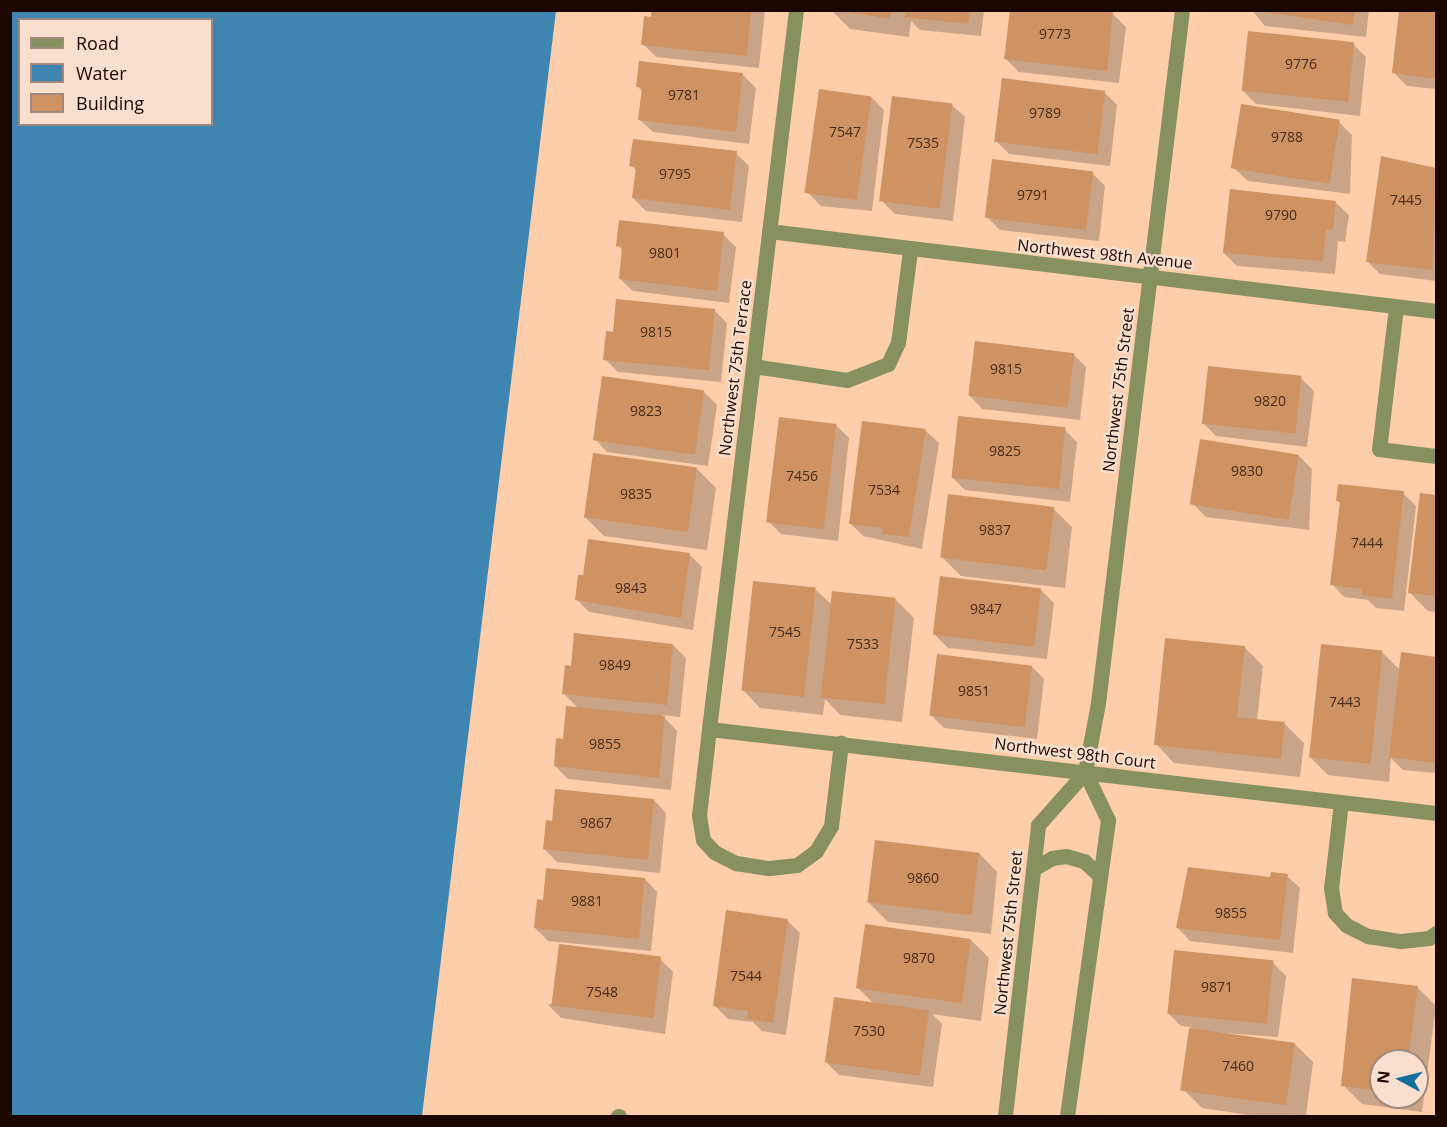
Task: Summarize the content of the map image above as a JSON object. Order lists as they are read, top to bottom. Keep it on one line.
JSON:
{"streets":{"street":["Northwest 98th Avenue","Northwest 75th Terrace","Northwest 75th Street","Northwest 98th Court"]},"crossings":[["Northwest 98th Avenue","Northwest 75th Terrace"],["Northwest 98th Avenue","Northwest 75th Street"],["Northwest 75th Terrace","Northwest 98th Court"],["Northwest 75th Street","Northwest 98th Court"]],"house_numbers":["9773","9776","9781","9789","7547","9788","7535","9795","9791","7445","9790","9801","9815","9815","9820","9823","9825","9830","7456","7534","9835","9837","7444","9843","9847","7545","7533","9849","9851","7443","9855","9867","9860","9881","9855","9870","7544","9871","7548","7530","7460"],"legend":["Road","Water","Building"],"north":"left"}
